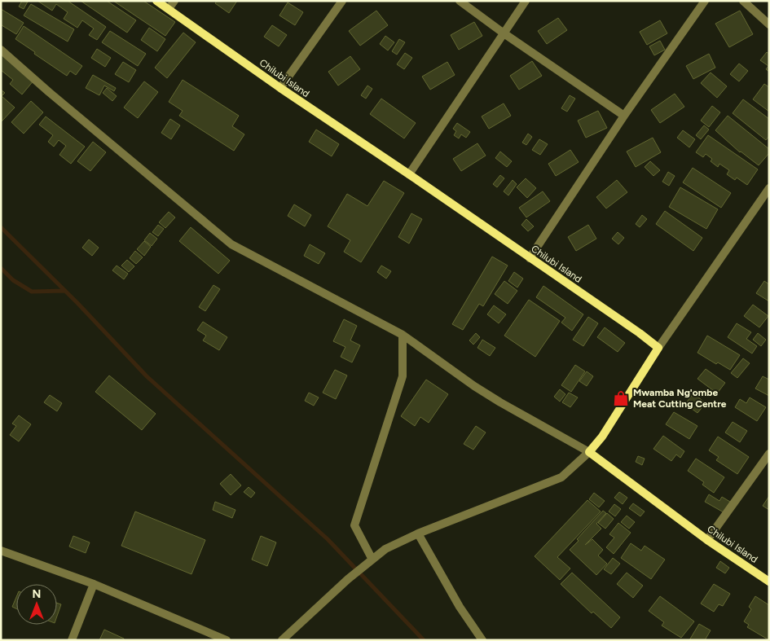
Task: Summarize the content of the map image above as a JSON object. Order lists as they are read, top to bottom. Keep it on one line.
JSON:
{"streets":{"street":["Chilubi Island"]},"places":{"shop":["Mwamba Ng'ombe Meat Cutting Centre"]},"north":"top"}
